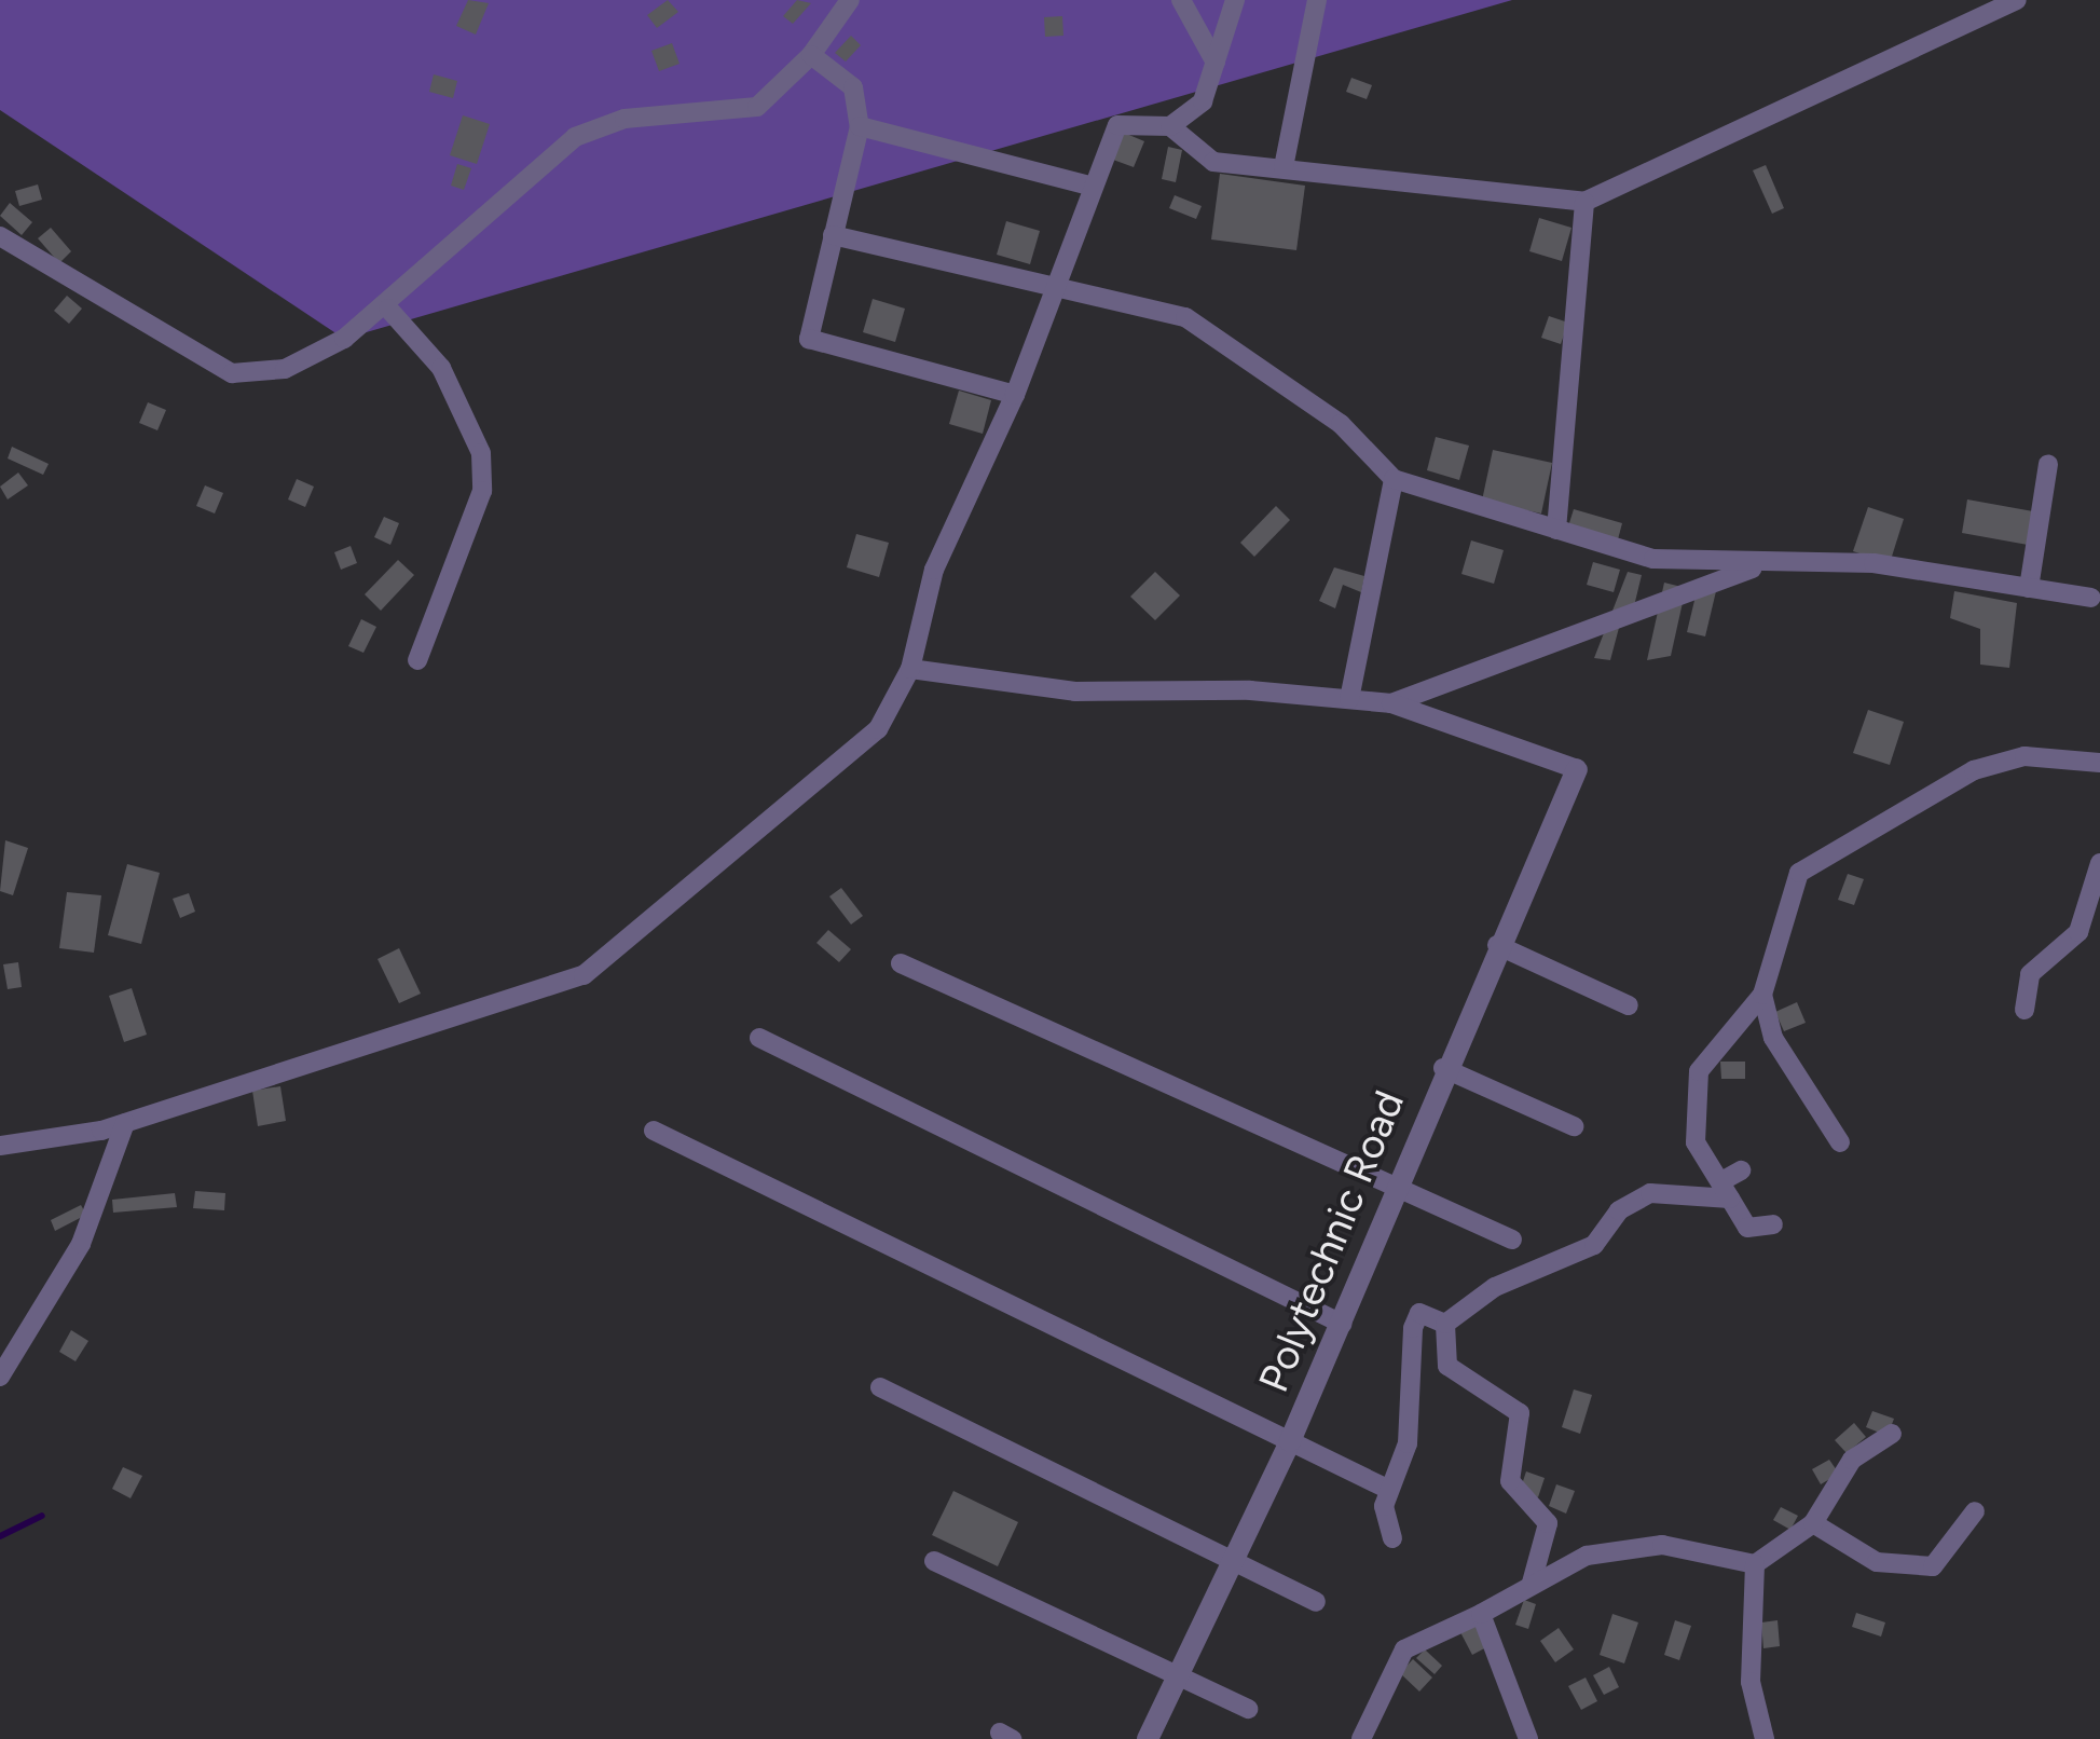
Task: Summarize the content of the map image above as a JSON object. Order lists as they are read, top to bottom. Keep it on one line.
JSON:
{"streets":{"street":["Polytechnic Road"]}}
